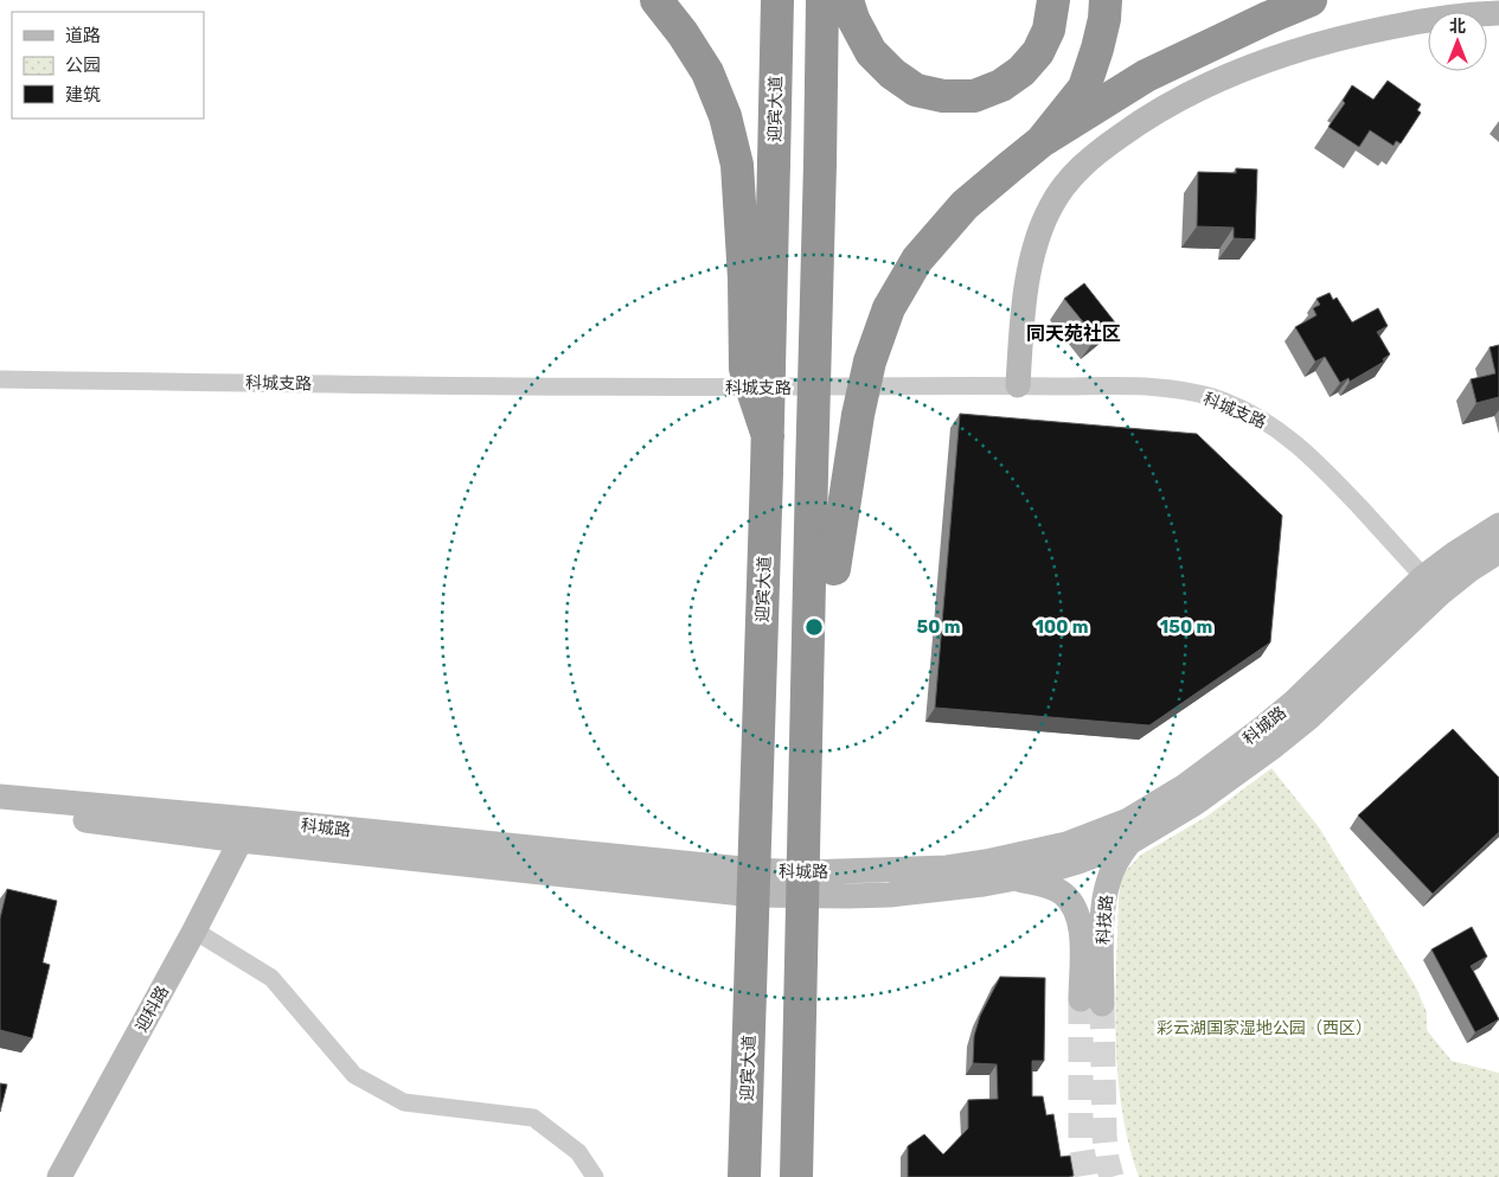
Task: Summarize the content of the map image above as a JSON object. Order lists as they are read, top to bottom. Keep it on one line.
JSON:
{"streets":{"highway":["迎宾大道"],"main road":["科城路","科技路","迎科路"],"street":["科城支路"]},"crossings":[["迎宾大道","科城路"],["科城支路","科城路"],["科城路","科技路"],["科城路","迎科路"]],"districts":["同天苑社区"],"parks":["彩云湖国家湿地公园（西区）"],"legend":["道路","公园","建筑"],"north":"top","rings":["50 m","100 m","150 m"]}
